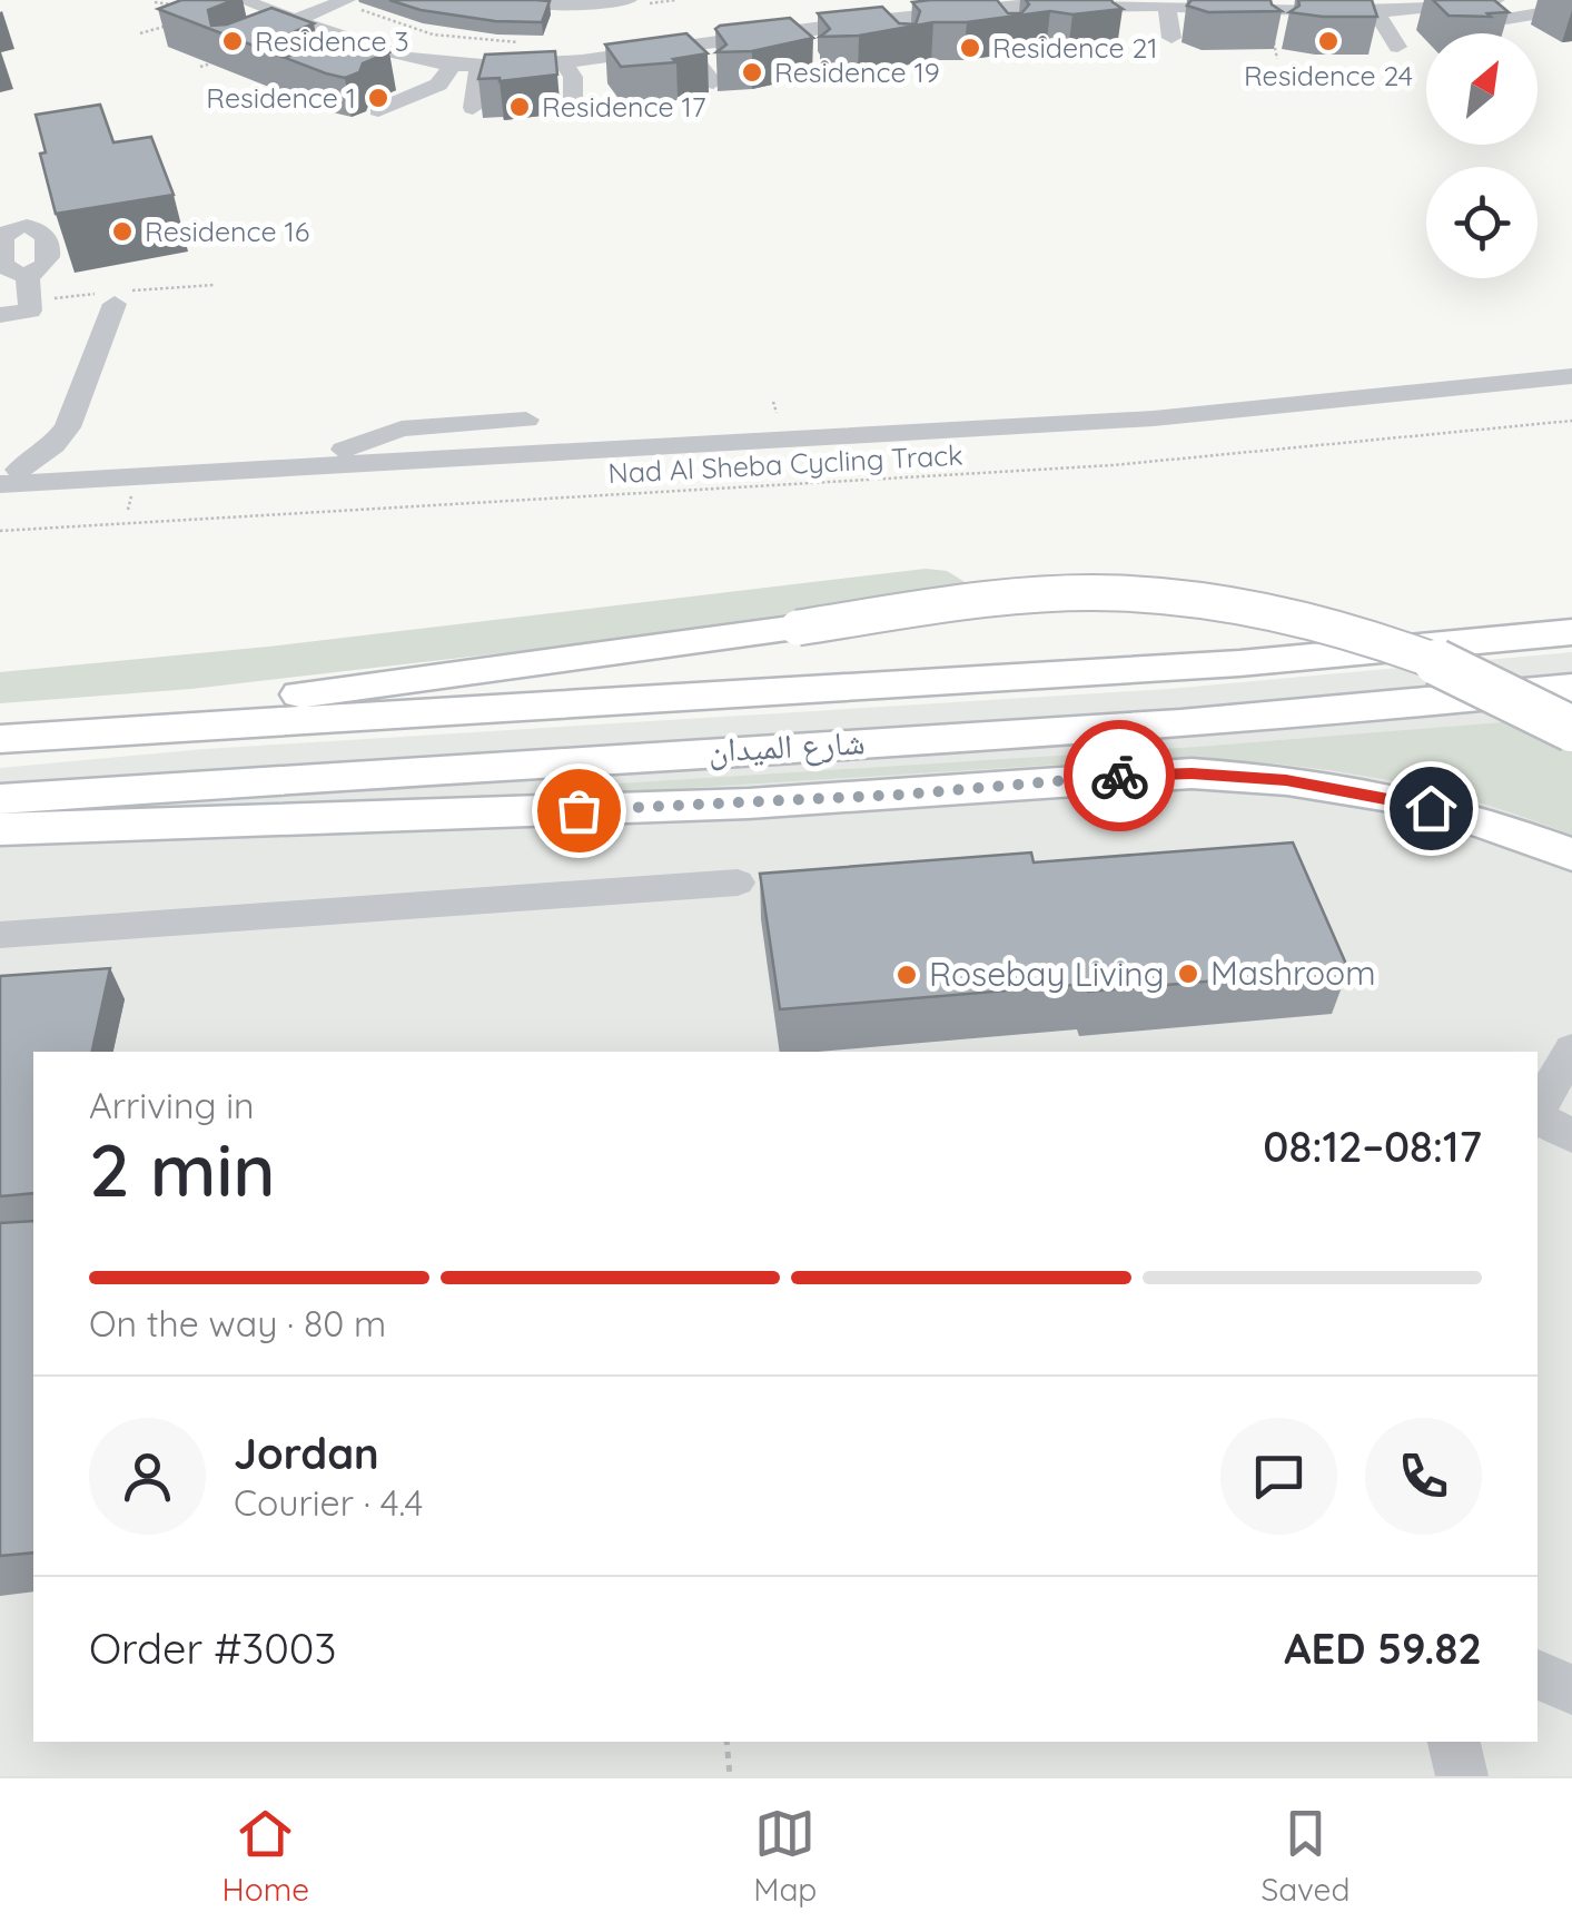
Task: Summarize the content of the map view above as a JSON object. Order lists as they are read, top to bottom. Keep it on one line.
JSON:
{"streets":{"main road":["شارع الميدان"],"path":["Nad Al Sheba Cycling Track"]},"places":["Residence 3","Residence 24","Residence 21","Residence 19","Residence 1","Residence 17","Residence 16","Mashroom","Rosebay Living"],"north":"top right","page":{"heading":["2 min","Arriving in","08:12–08:17"],"panel":["Jordan","Courier · 4.4","Order #3003","AED 59.82"],"bar":"On the way · 80 m","tabs":["Home","Map","Saved"]}}
